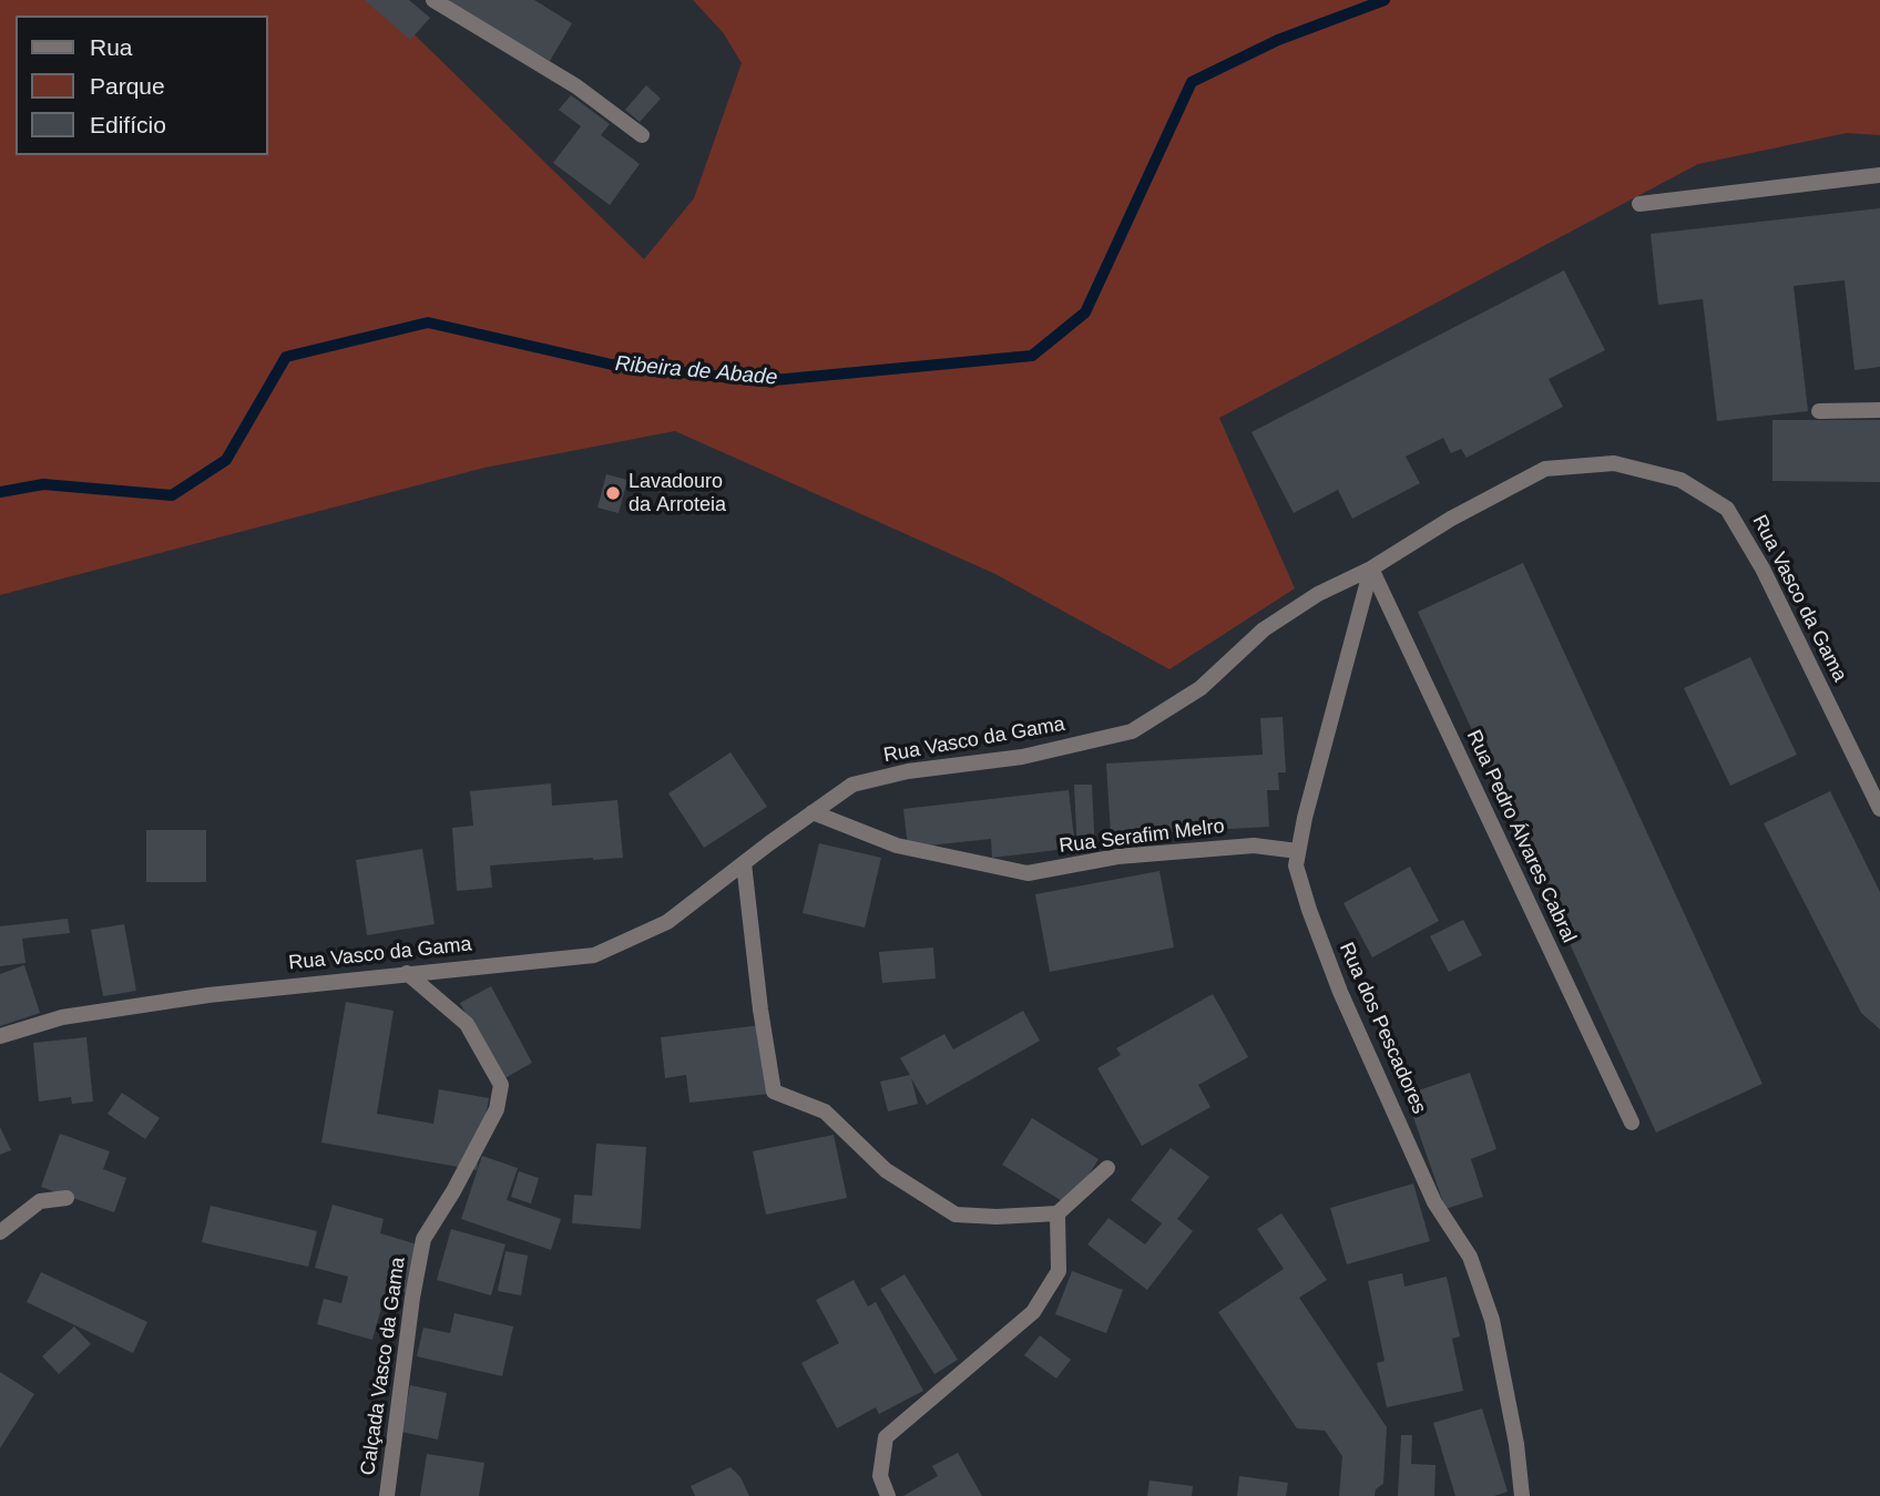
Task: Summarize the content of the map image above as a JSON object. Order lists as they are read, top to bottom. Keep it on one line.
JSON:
{"streets":{"street":["Rua Vasco da Gama","Rua Serafim Melro","Rua Pedro Álvares Cabral","Rua dos Pescadores","Calçada Vasco da Gama"]},"crossings":[["Rua Vasco da Gama","Rua Serafim Melro"],["Rua Vasco da Gama","Rua Pedro Álvares Cabral"],["Rua Vasco da Gama","Rua dos Pescadores"],["Rua Vasco da Gama","Calçada Vasco da Gama"],["Rua Serafim Melro","Rua dos Pescadores"],["Rua Pedro Álvares Cabral","Rua dos Pescadores"]],"water":["Ribeira de Abade"],"places":["Lavadouro da Arroteia"],"legend":["Rua","Parque","Edifício"]}
